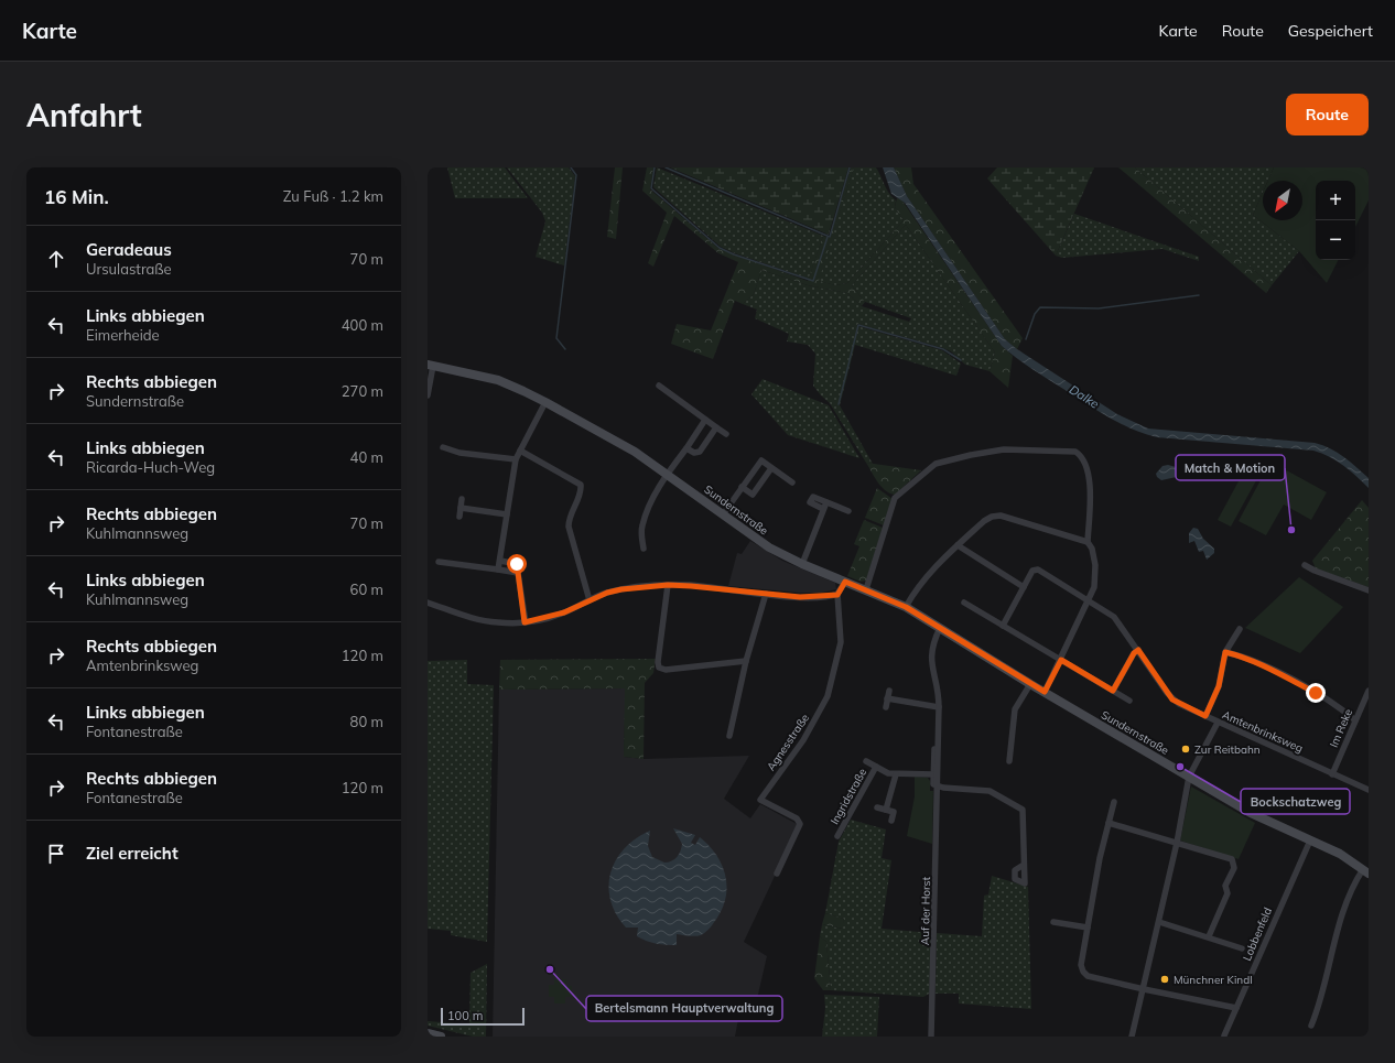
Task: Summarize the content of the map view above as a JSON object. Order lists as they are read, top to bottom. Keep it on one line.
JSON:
{"streets":{"street":["Sundernstraße","Im Reke","Amtenbrinksweg","Agnesstraße","Ingridstraße","Auf der Horst","Lobbenfeld"]},"crossings":[["Sundernstraße","Auf der Horst"],["Sundernstraße","Lobbenfeld"],["Im Reke","Amtenbrinksweg"],["Ingridstraße","Auf der Horst"]],"water":["Dalke"],"places":["Match & Motion","Zur Reitbahn","Bockschatzweg","Bertelsmann Hauptverwaltung","Münchner Kindl"],"scale_bar":"100 m","north":"bottom left","page":{"header":"Karte","nav":["Karte","Route","Gespeichert"],"buttons":"Route","title":"Anfahrt","heading":["16 Min.","Zu Fuß · 1.2 km"],"map_buttons":["+","−"],"list":[["Geradeaus","Ursulastraße","70 m"],["Links abbiegen","Eimerheide","400 m"],["Rechts abbiegen","Sundernstraße","270 m"],["Links abbiegen","Ricarda-Huch-Weg","40 m"],["Rechts abbiegen","Kuhlmannsweg","70 m"],["Links abbiegen","Kuhlmannsweg","60 m"],["Rechts abbiegen","Amtenbrinksweg","120 m"],["Links abbiegen","Fontanestraße","80 m"],["Rechts abbiegen","Fontanestraße","120 m"],"Ziel erreicht"],"scale":"100 m"}}
